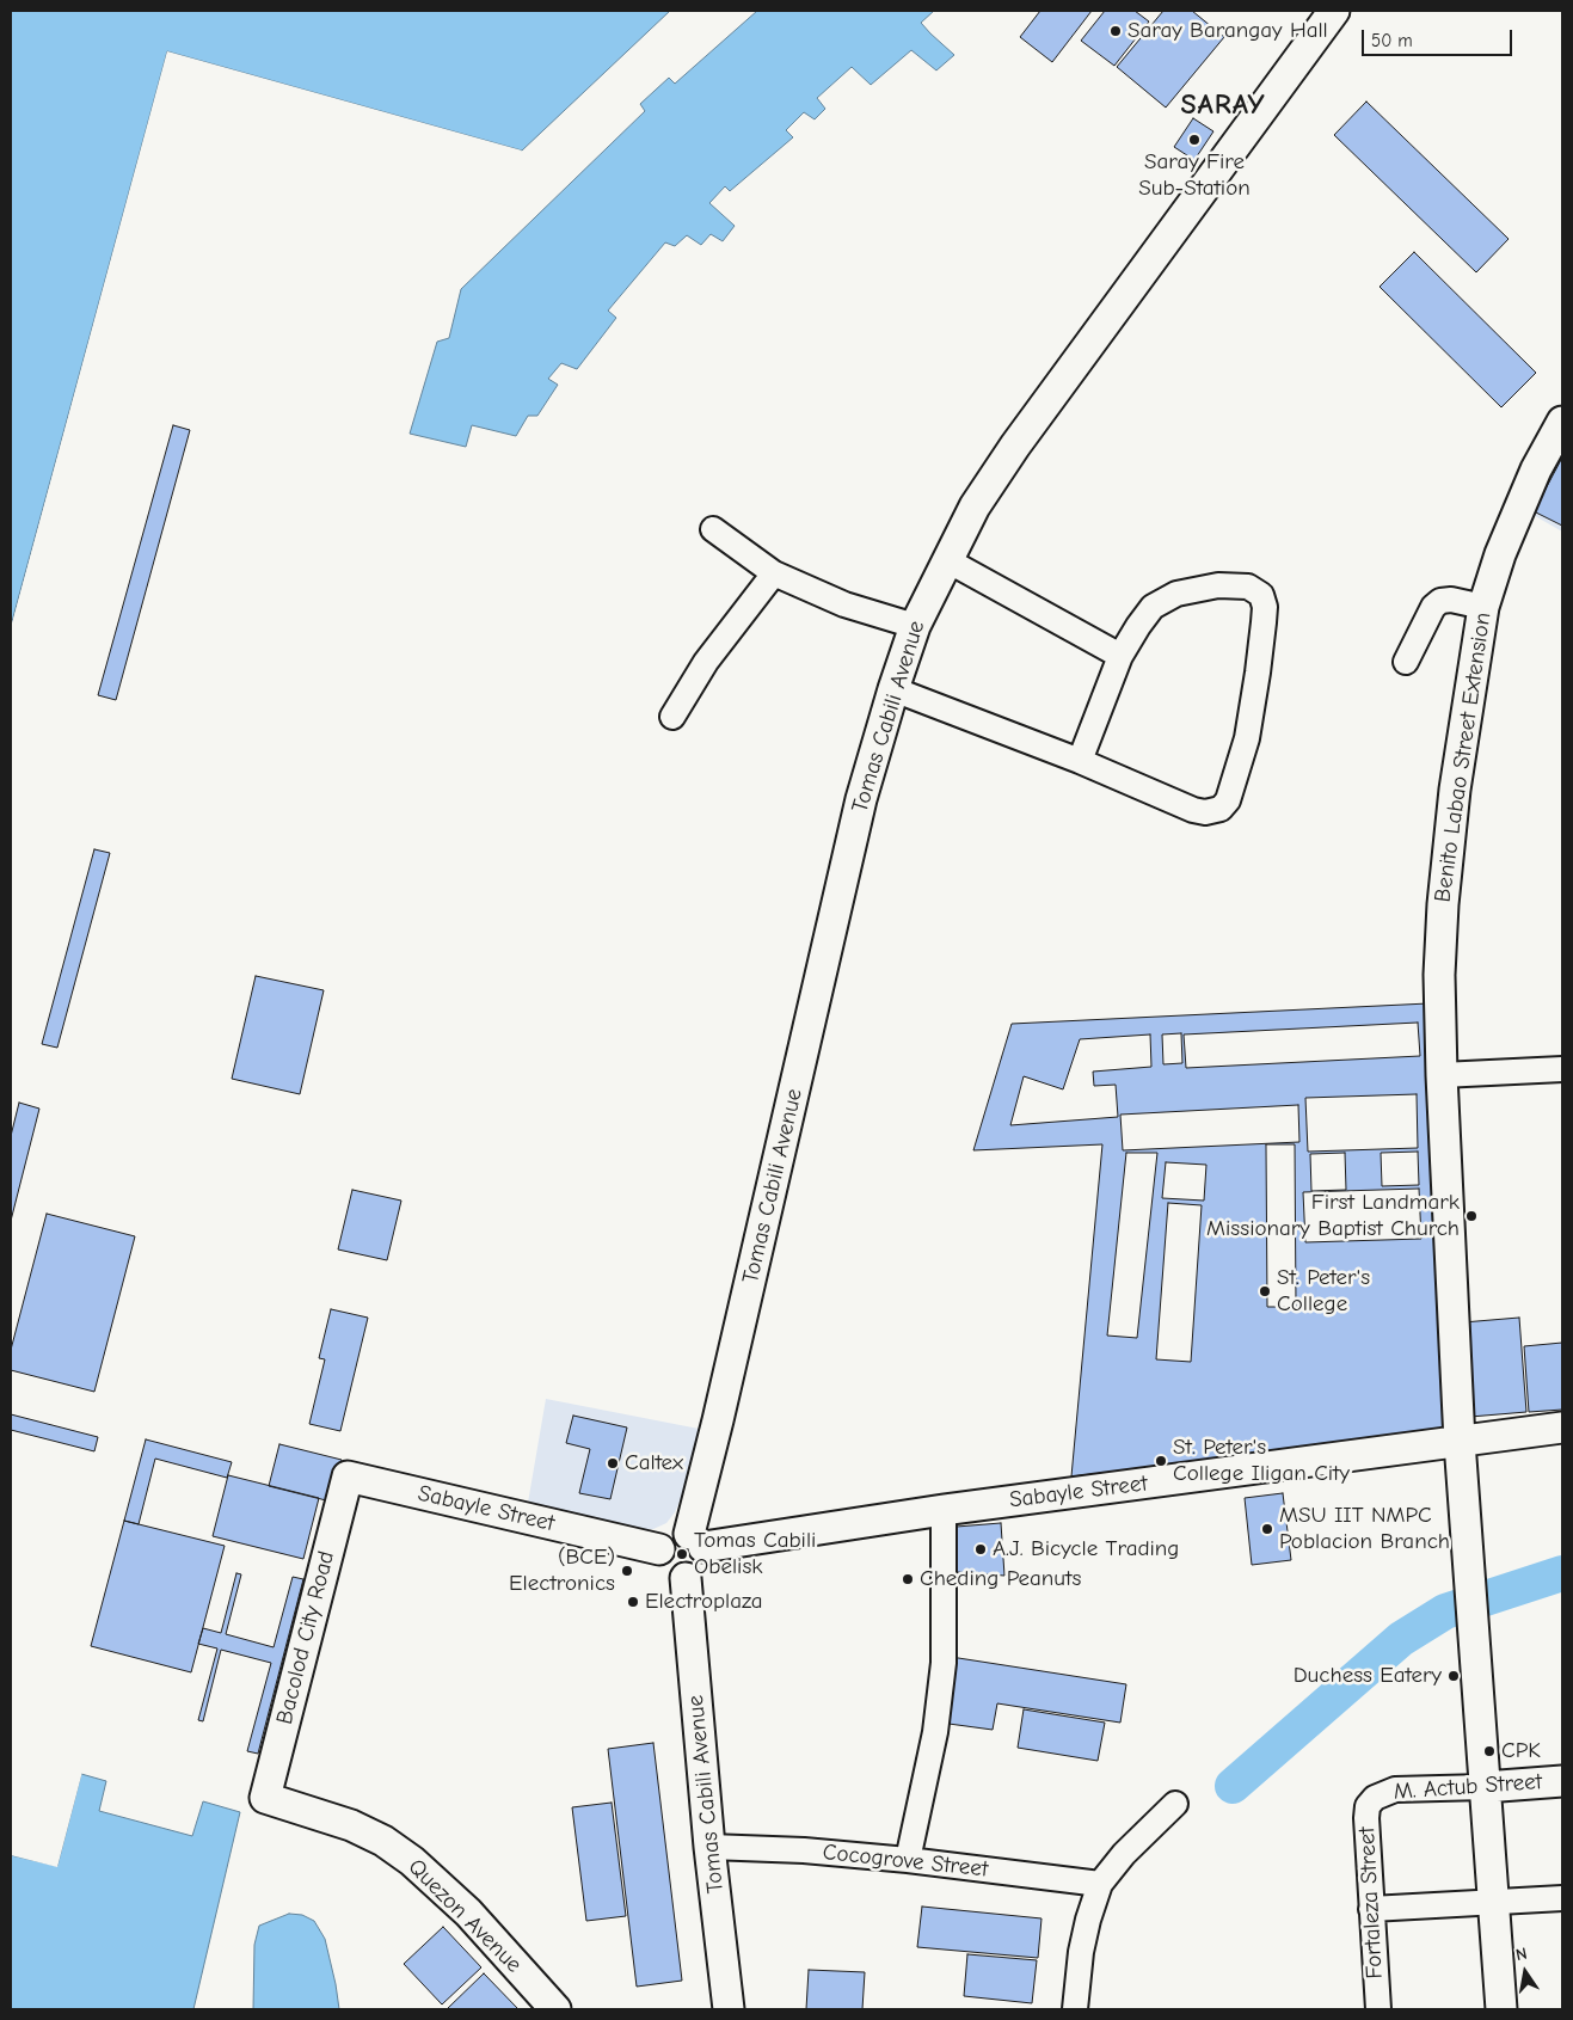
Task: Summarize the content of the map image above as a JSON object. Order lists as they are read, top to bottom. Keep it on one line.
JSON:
{"streets":{"street":["Tomas Cabili Avenue","Benito Labao Street Extension","Sabayle Street","Bacolod City Road","M. Actub Street","Cocogrove Street","Fortaleza Street","Quezon Avenue"]},"crossings":[["Tomas Cabili Avenue","Sabayle Street"],["Tomas Cabili Avenue","Cocogrove Street"],["Benito Labao Street Extension","Sabayle Street"],["Benito Labao Street Extension","M. Actub Street"],["Sabayle Street","Bacolod City Road"],["Bacolod City Road","Quezon Avenue"],["M. Actub Street","Fortaleza Street"]],"districts":["SARAY"],"places":["Saray Barangay Hall","Saray Fire Sub-Station","First Landmark Missionary Baptist Church","St. Peter's College","St. Peter's College Iligan City","Caltex","MSU IIT NMPC Poblacion Branch","A.J. Bicycle Trading","Tomas Cabili Obelisk","(BCE) Electronics","Cheding Peanuts","Electroplaza","Duchess Eatery","CPK"],"scale_bar":"50 m","north":"top"}
